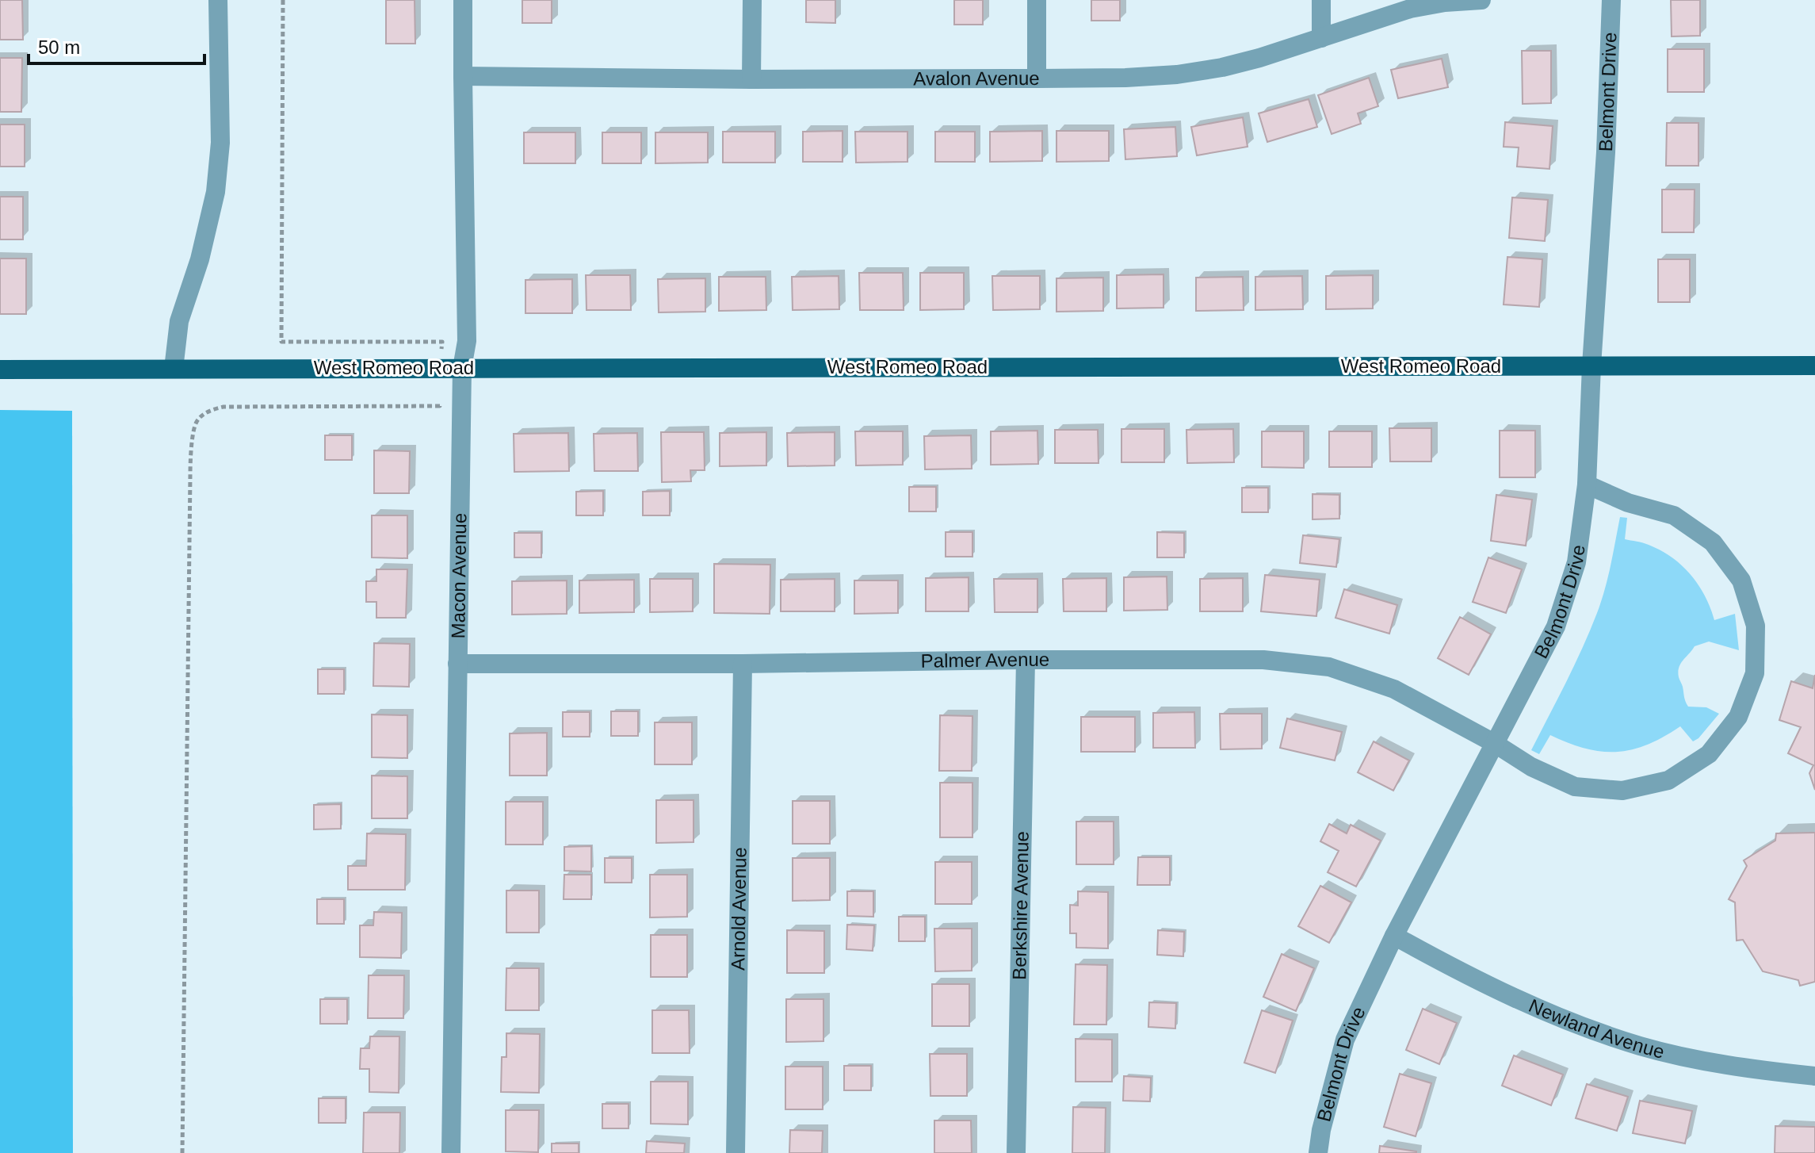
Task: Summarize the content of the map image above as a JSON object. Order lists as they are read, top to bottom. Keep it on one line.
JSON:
{"streets":{"main road":["West Romeo Road"],"street":["Avalon Avenue","Belmont Drive","Macon Avenue","Palmer Avenue","Berkshire Avenue","Arnold Avenue","Newland Avenue"]},"crossings":[["Avalon Avenue","Macon Avenue"],["Belmont Drive","West Romeo Road"],["Belmont Drive","Palmer Avenue"],["Belmont Drive","Newland Avenue"],["West Romeo Road","Macon Avenue"],["Macon Avenue","Palmer Avenue"],["Palmer Avenue","Berkshire Avenue"],["Palmer Avenue","Arnold Avenue"]],"scale_bar":"50 m"}
